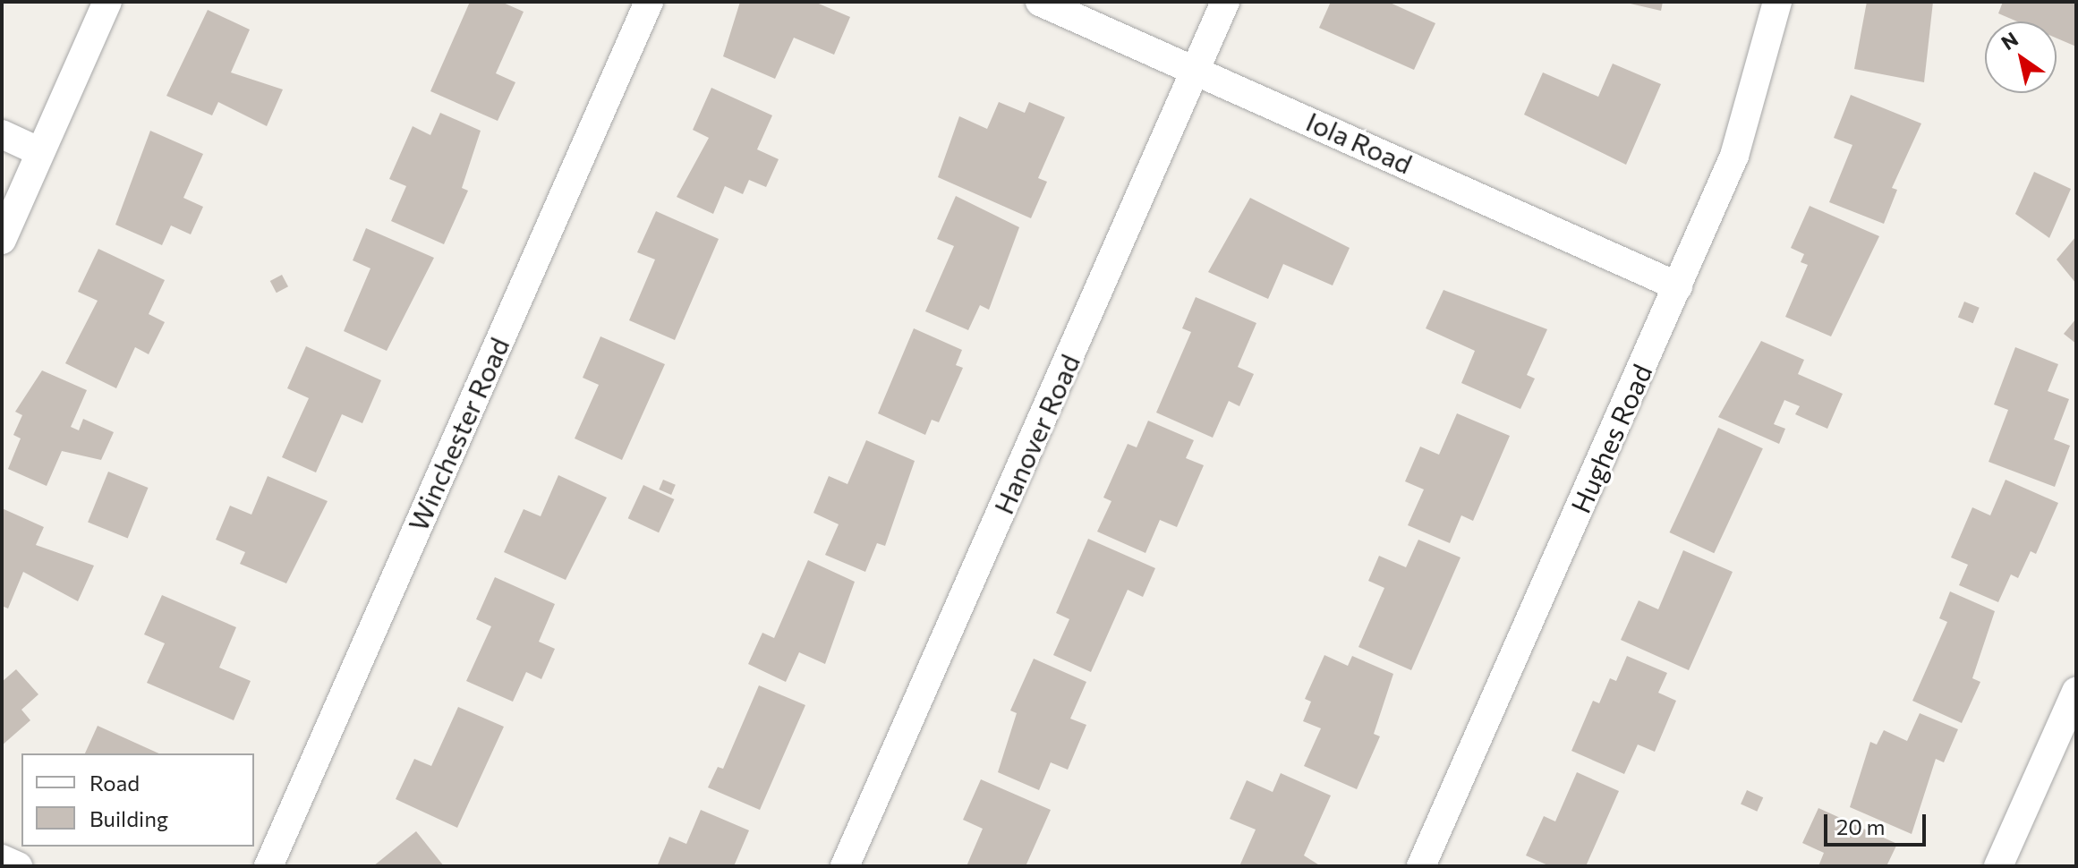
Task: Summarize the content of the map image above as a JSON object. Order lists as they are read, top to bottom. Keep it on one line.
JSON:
{"streets":{"street":["Iola Road","Winchester Road","Hanover Road","Hughes Road"]},"crossings":[["Iola Road","Hanover Road"],["Iola Road","Hughes Road"]],"legend":["Road","Building"],"scale_bar":"20 m","north":"top left"}
